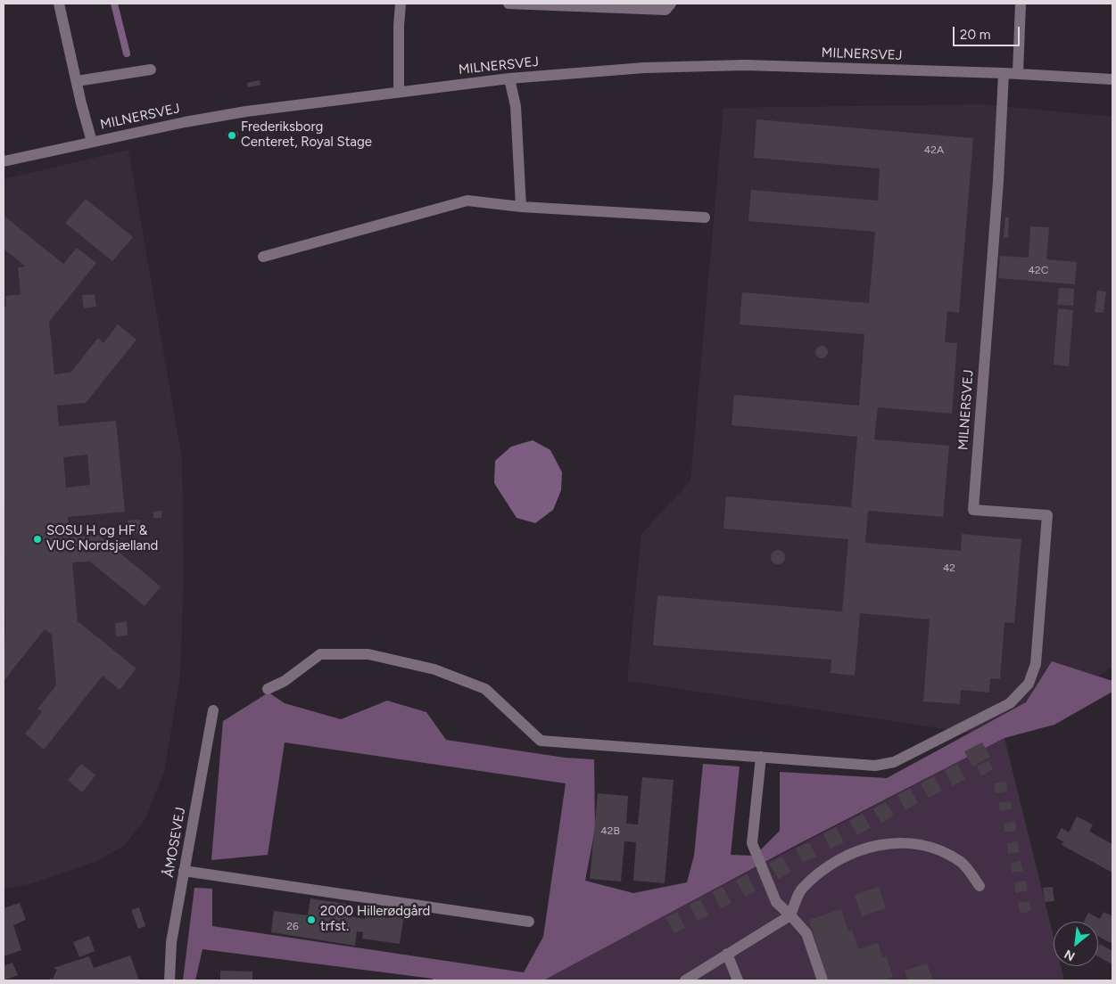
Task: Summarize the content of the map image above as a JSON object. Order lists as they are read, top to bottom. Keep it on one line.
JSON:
{"streets":{"street":["MILNERSVEJ","ÅMOSEVEJ"]},"places":["Frederiksborg Centeret, Royal Stage","SOSU H og HF & VUC Nordsjælland","2000 Hillerødgård trfst."],"house_numbers":["42A","42C","42","42B","26"],"scale_bar":"20 m","north":"bottom left"}
